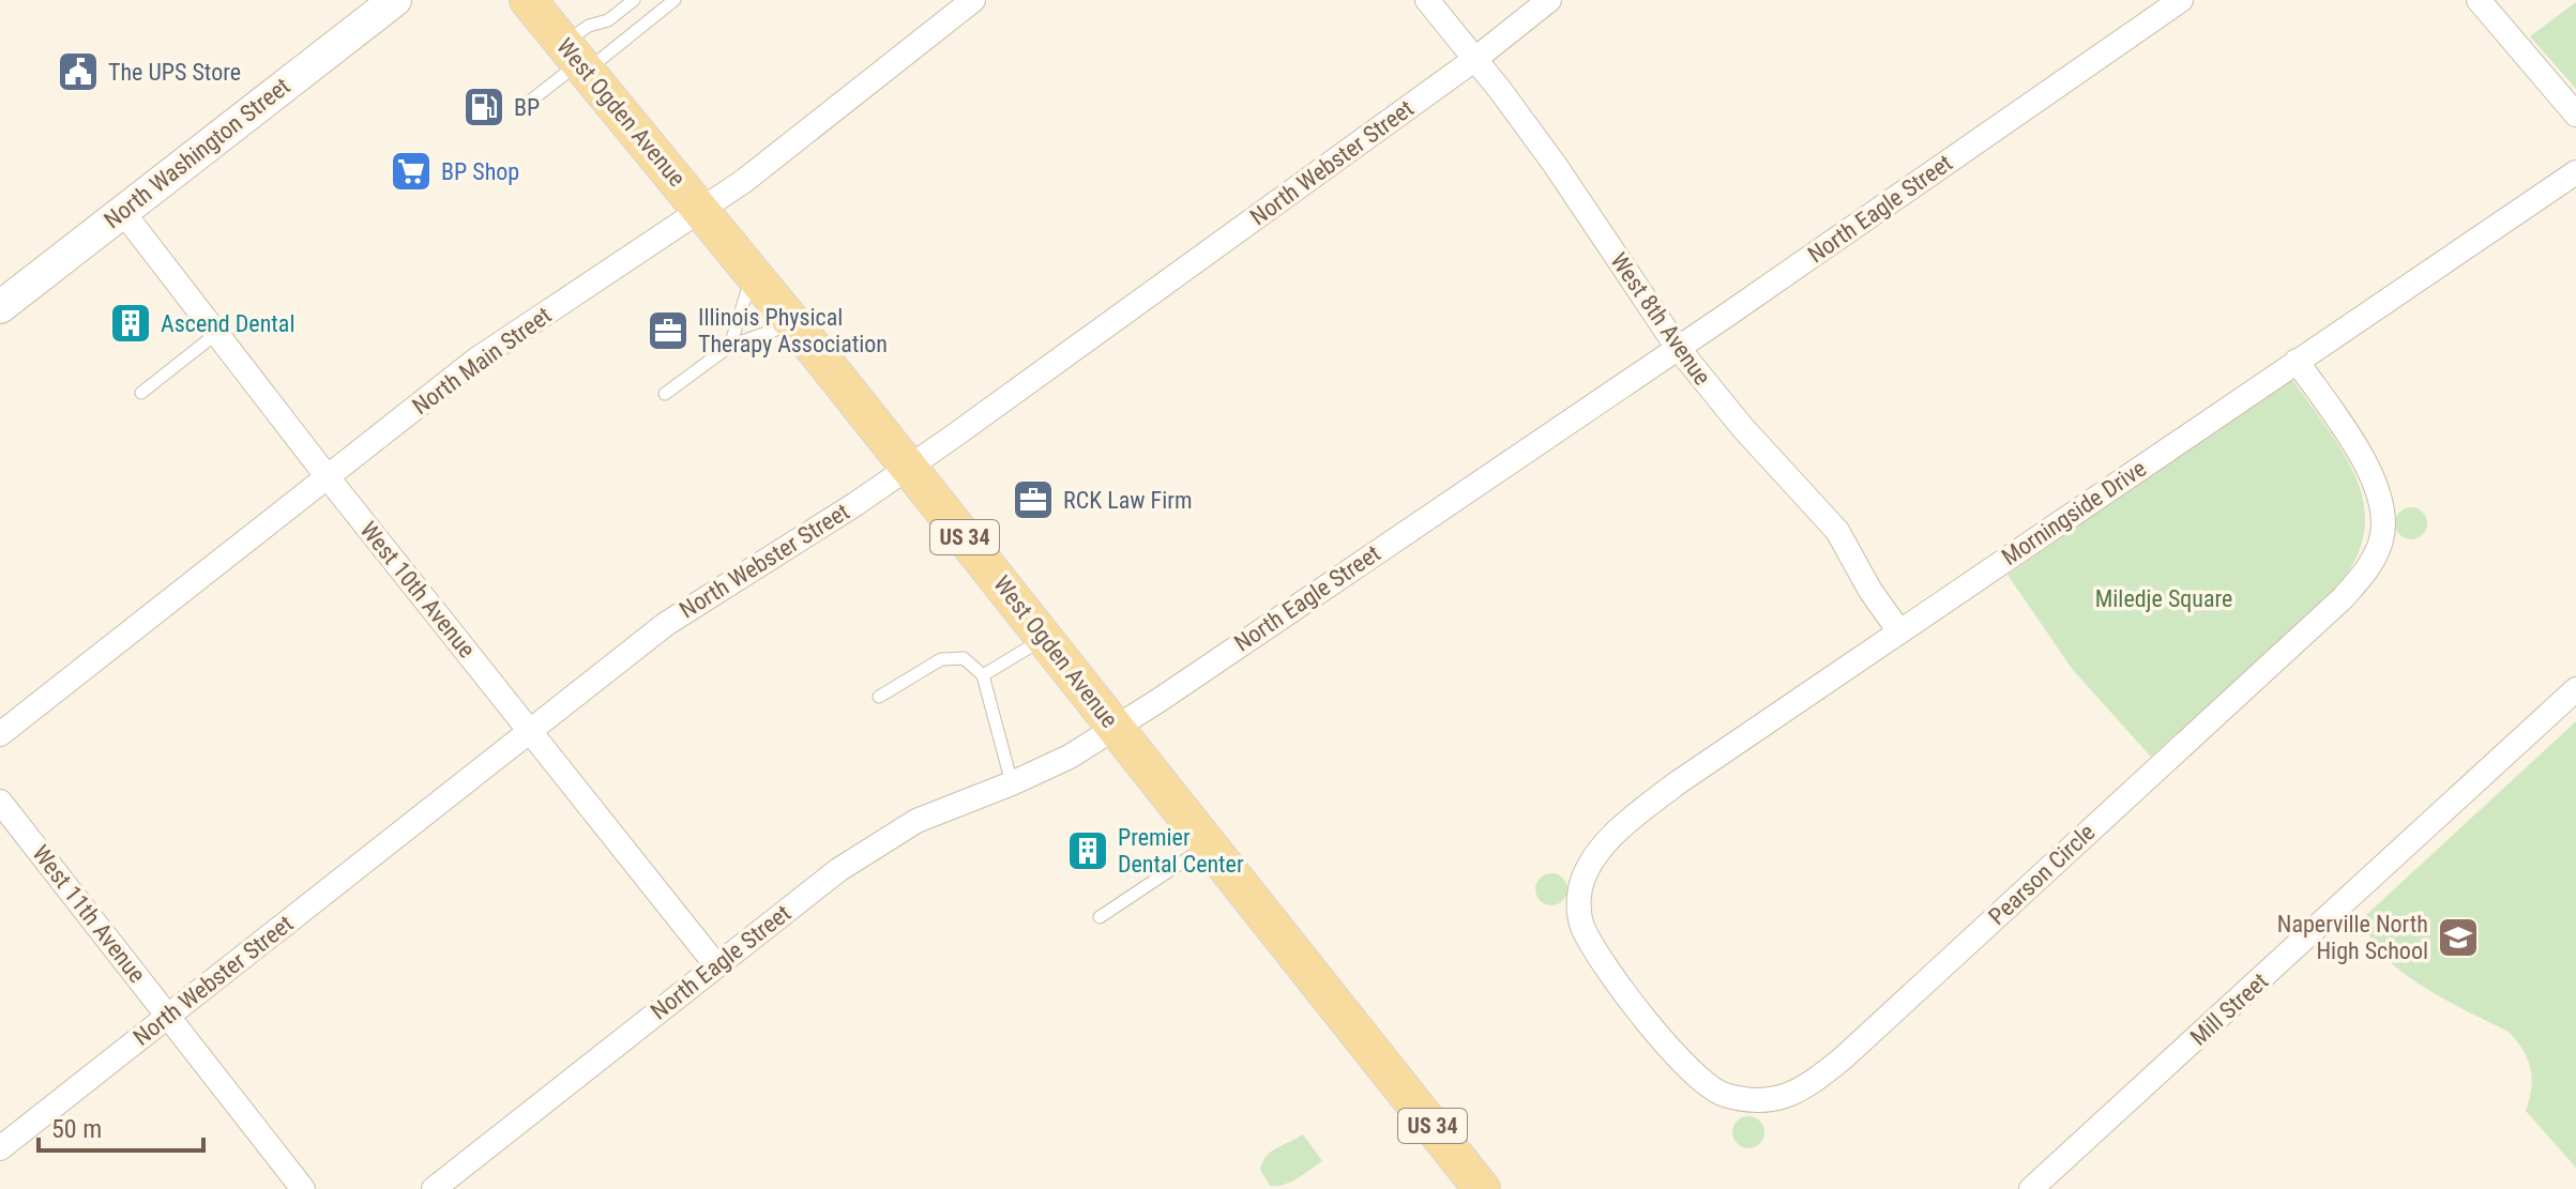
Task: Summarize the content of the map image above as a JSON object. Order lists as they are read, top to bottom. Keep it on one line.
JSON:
{"streets":{"main road":["West Ogden Avenue","North Washington Street","US 34"],"street":["North Webster Street","North Eagle Street","West 8th Avenue","North Main Street","Morningside Drive","West 10th Avenue","Pearson Circle","West 11th Avenue","Mill Street"]},"crossings":[["West Ogden Avenue","North Webster Street"],["West Ogden Avenue","North Eagle Street"],["West Ogden Avenue","North Main Street"],["North Washington Street","West 10th Avenue"],["North Webster Street","West 8th Avenue"],["North Webster Street","West 10th Avenue"],["North Webster Street","West 11th Avenue"],["North Eagle Street","West 8th Avenue"],["North Eagle Street","West 10th Avenue"],["West 8th Avenue","Morningside Drive"],["North Main Street","West 10th Avenue"],["Morningside Drive","Pearson Circle"]],"parks":["Miledje Square"],"places":{"public building":["The UPS Store"],"fuel station":["BP"],"supermarket":["BP Shop"],"building":["Ascend Dental","Premier Dental Center"],"office":["Illinois Physical Therapy Association","RCK Law Firm"],"school or university":["Naperville North High School"]},"scale_bar":"50 m"}
